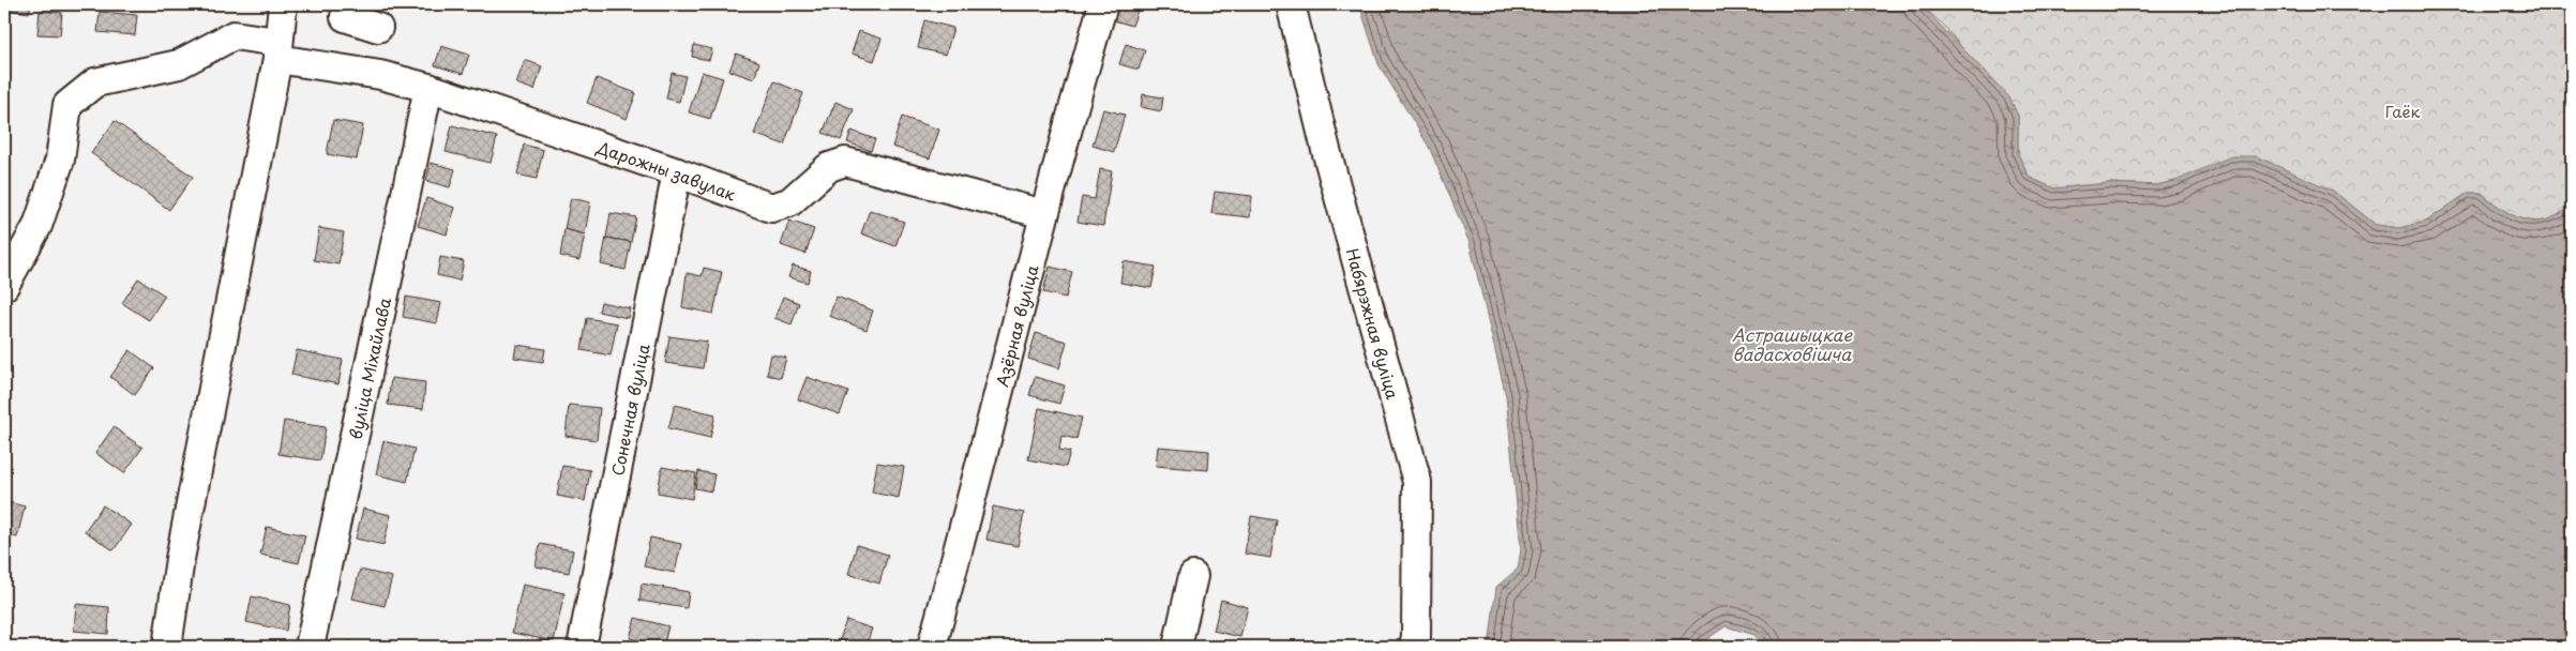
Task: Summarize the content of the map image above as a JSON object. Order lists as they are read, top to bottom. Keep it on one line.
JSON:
{"streets":{"street":["Дарожны завулак","Набярэжная вуліца","Азёрная вуліца","вуліца Міхайлава","Сонечная вуліца"]},"crossings":[["Дарожны завулак","Азёрная вуліца"],["Дарожны завулак","вуліца Міхайлава"],["Дарожны завулак","Сонечная вуліца"]],"water":["Астрашыцкае вадасховішча"],"parks":["Гаёк"]}
